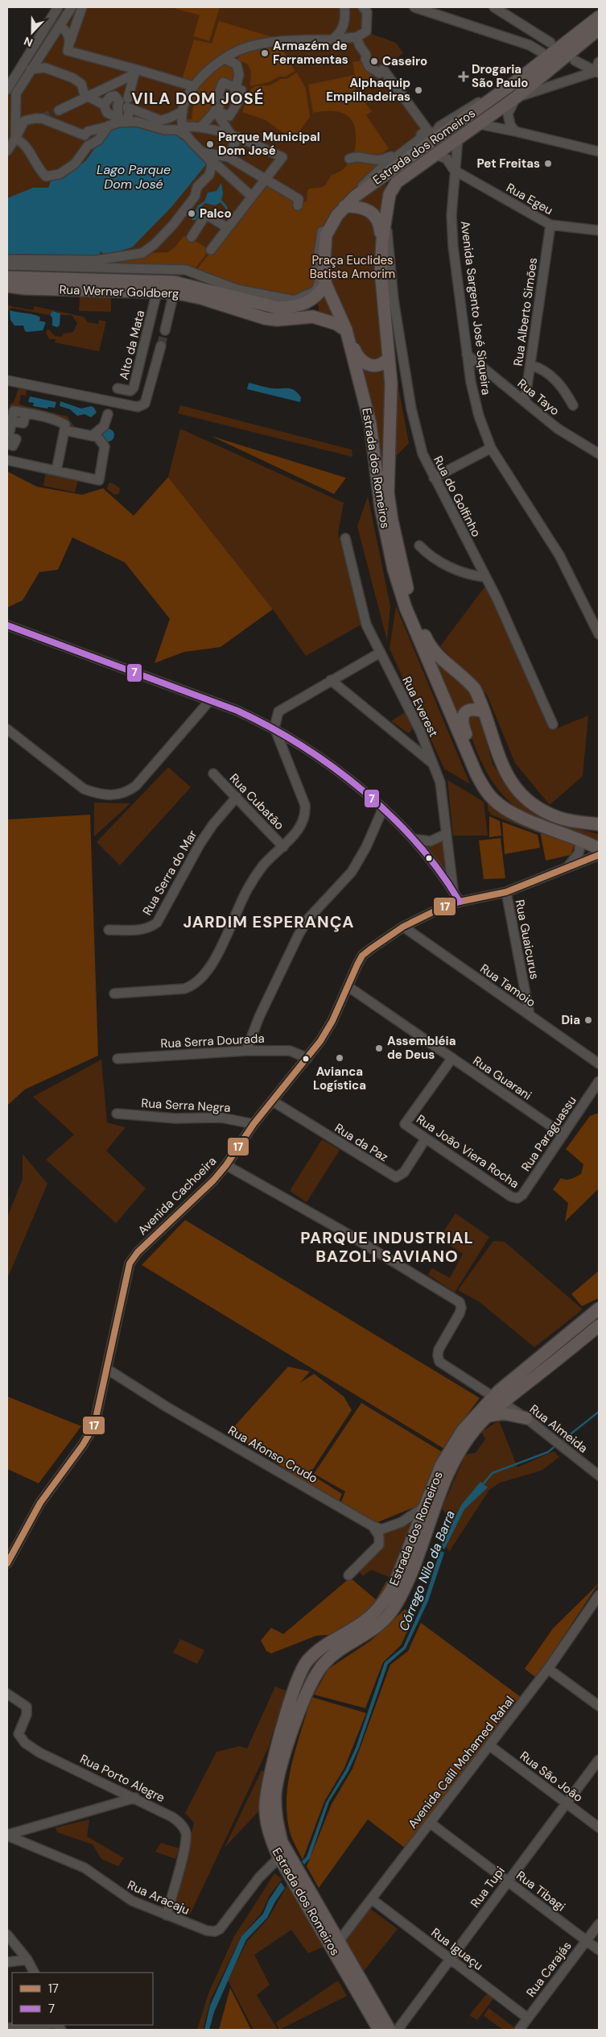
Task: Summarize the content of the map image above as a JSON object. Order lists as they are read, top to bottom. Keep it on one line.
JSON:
{"streets":{"main road":["Estrada dos Romeiros","Rua Werner Goldberg"],"street":["Rua Egeu","Avenida Sargento José Siqueira","Rua Alberto Simões","Alto da Mata","Rua Tayo","Rua do Golfinho","Rua Everest","Rua Cubatão","Rua Serra do Mar","Rua Guaicurus","Rua Tamoio","Rua Serra Dourada","Rua Guarani","Rua Serra Negra","Rua Paraguassu","Rua da Paz","Rua João Viera Rocha","Avenida Cachoeira","Rua Almeida","Rua Afonso Crudo","Avenida Calil Mohamed Rahal","Rua São João","Rua Porto Alegre","Rua Tupi","Rua Tibagi","Rua Aracaju","Rua Iguaçu","Rua Carajás"]},"crossings":[["Estrada dos Romeiros","Rua Werner Goldberg"],["Estrada dos Romeiros","Avenida Sargento José Siqueira"],["Estrada dos Romeiros","Rua do Golfinho"],["Estrada dos Romeiros","Avenida Cachoeira"],["Estrada dos Romeiros","Avenida Calil Mohamed Rahal"],["Estrada dos Romeiros","Rua Aracaju"],["Rua Egeu","Avenida Sargento José Siqueira"],["Rua Egeu","Rua Alberto Simões"],["Rua Werner Goldberg","Alto da Mata"],["Avenida Sargento José Siqueira","Rua Tayo"],["Rua Alberto Simões","Rua Tayo"],["Rua Cubatão","Rua Serra do Mar"],["Rua Guaicurus","Rua Tamoio"],["Rua Guaicurus","Avenida Cachoeira"],["Rua Tamoio","Avenida Cachoeira"],["Rua Serra Dourada","Avenida Cachoeira"],["Rua Guarani","Rua Paraguassu"],["Rua Guarani","Rua João Viera Rocha"],["Rua Guarani","Avenida Cachoeira"],["Rua Serra Negra","Avenida Cachoeira"],["Rua Paraguassu","Rua João Viera Rocha"],["Rua da Paz","Rua João Viera Rocha"],["Rua da Paz","Avenida Cachoeira"],["Avenida Cachoeira","Rua Afonso Crudo"],["Avenida Calil Mohamed Rahal","Rua São João"],["Avenida Calil Mohamed Rahal","Rua Tibagi"],["Avenida Calil Mohamed Rahal","Rua Iguaçu"],["Rua São João","Rua Tupi"],["Rua Porto Alegre","Rua Aracaju"],["Rua Tupi","Rua Tibagi"],["Rua Tupi","Rua Iguaçu"],["Rua Tibagi","Rua Carajás"],["Rua Iguaçu","Rua Carajás"]],"districts":["VILA DOM JOSÉ","JARDIM ESPERANÇA","PARQUE INDUSTRIAL BAZOLI SAVIANO"],"water":["Lago Parque Dom José","Córrego Nilo da Barra"],"parks":["Praça Euclides Batista Amorim"],"places":{"other":["Armazém de Ferramentas","Caseiro","Alphaquip Empilhadeiras","Parque Municipal Dom José","Pet Freitas","Palco","Dia","Assembléia de Deus","Avianca Logística"],"health":["Drogaria São Paulo"]},"lines":["transit line 7","transit line 17"],"legend":["17","7"],"north":"bottom"}
